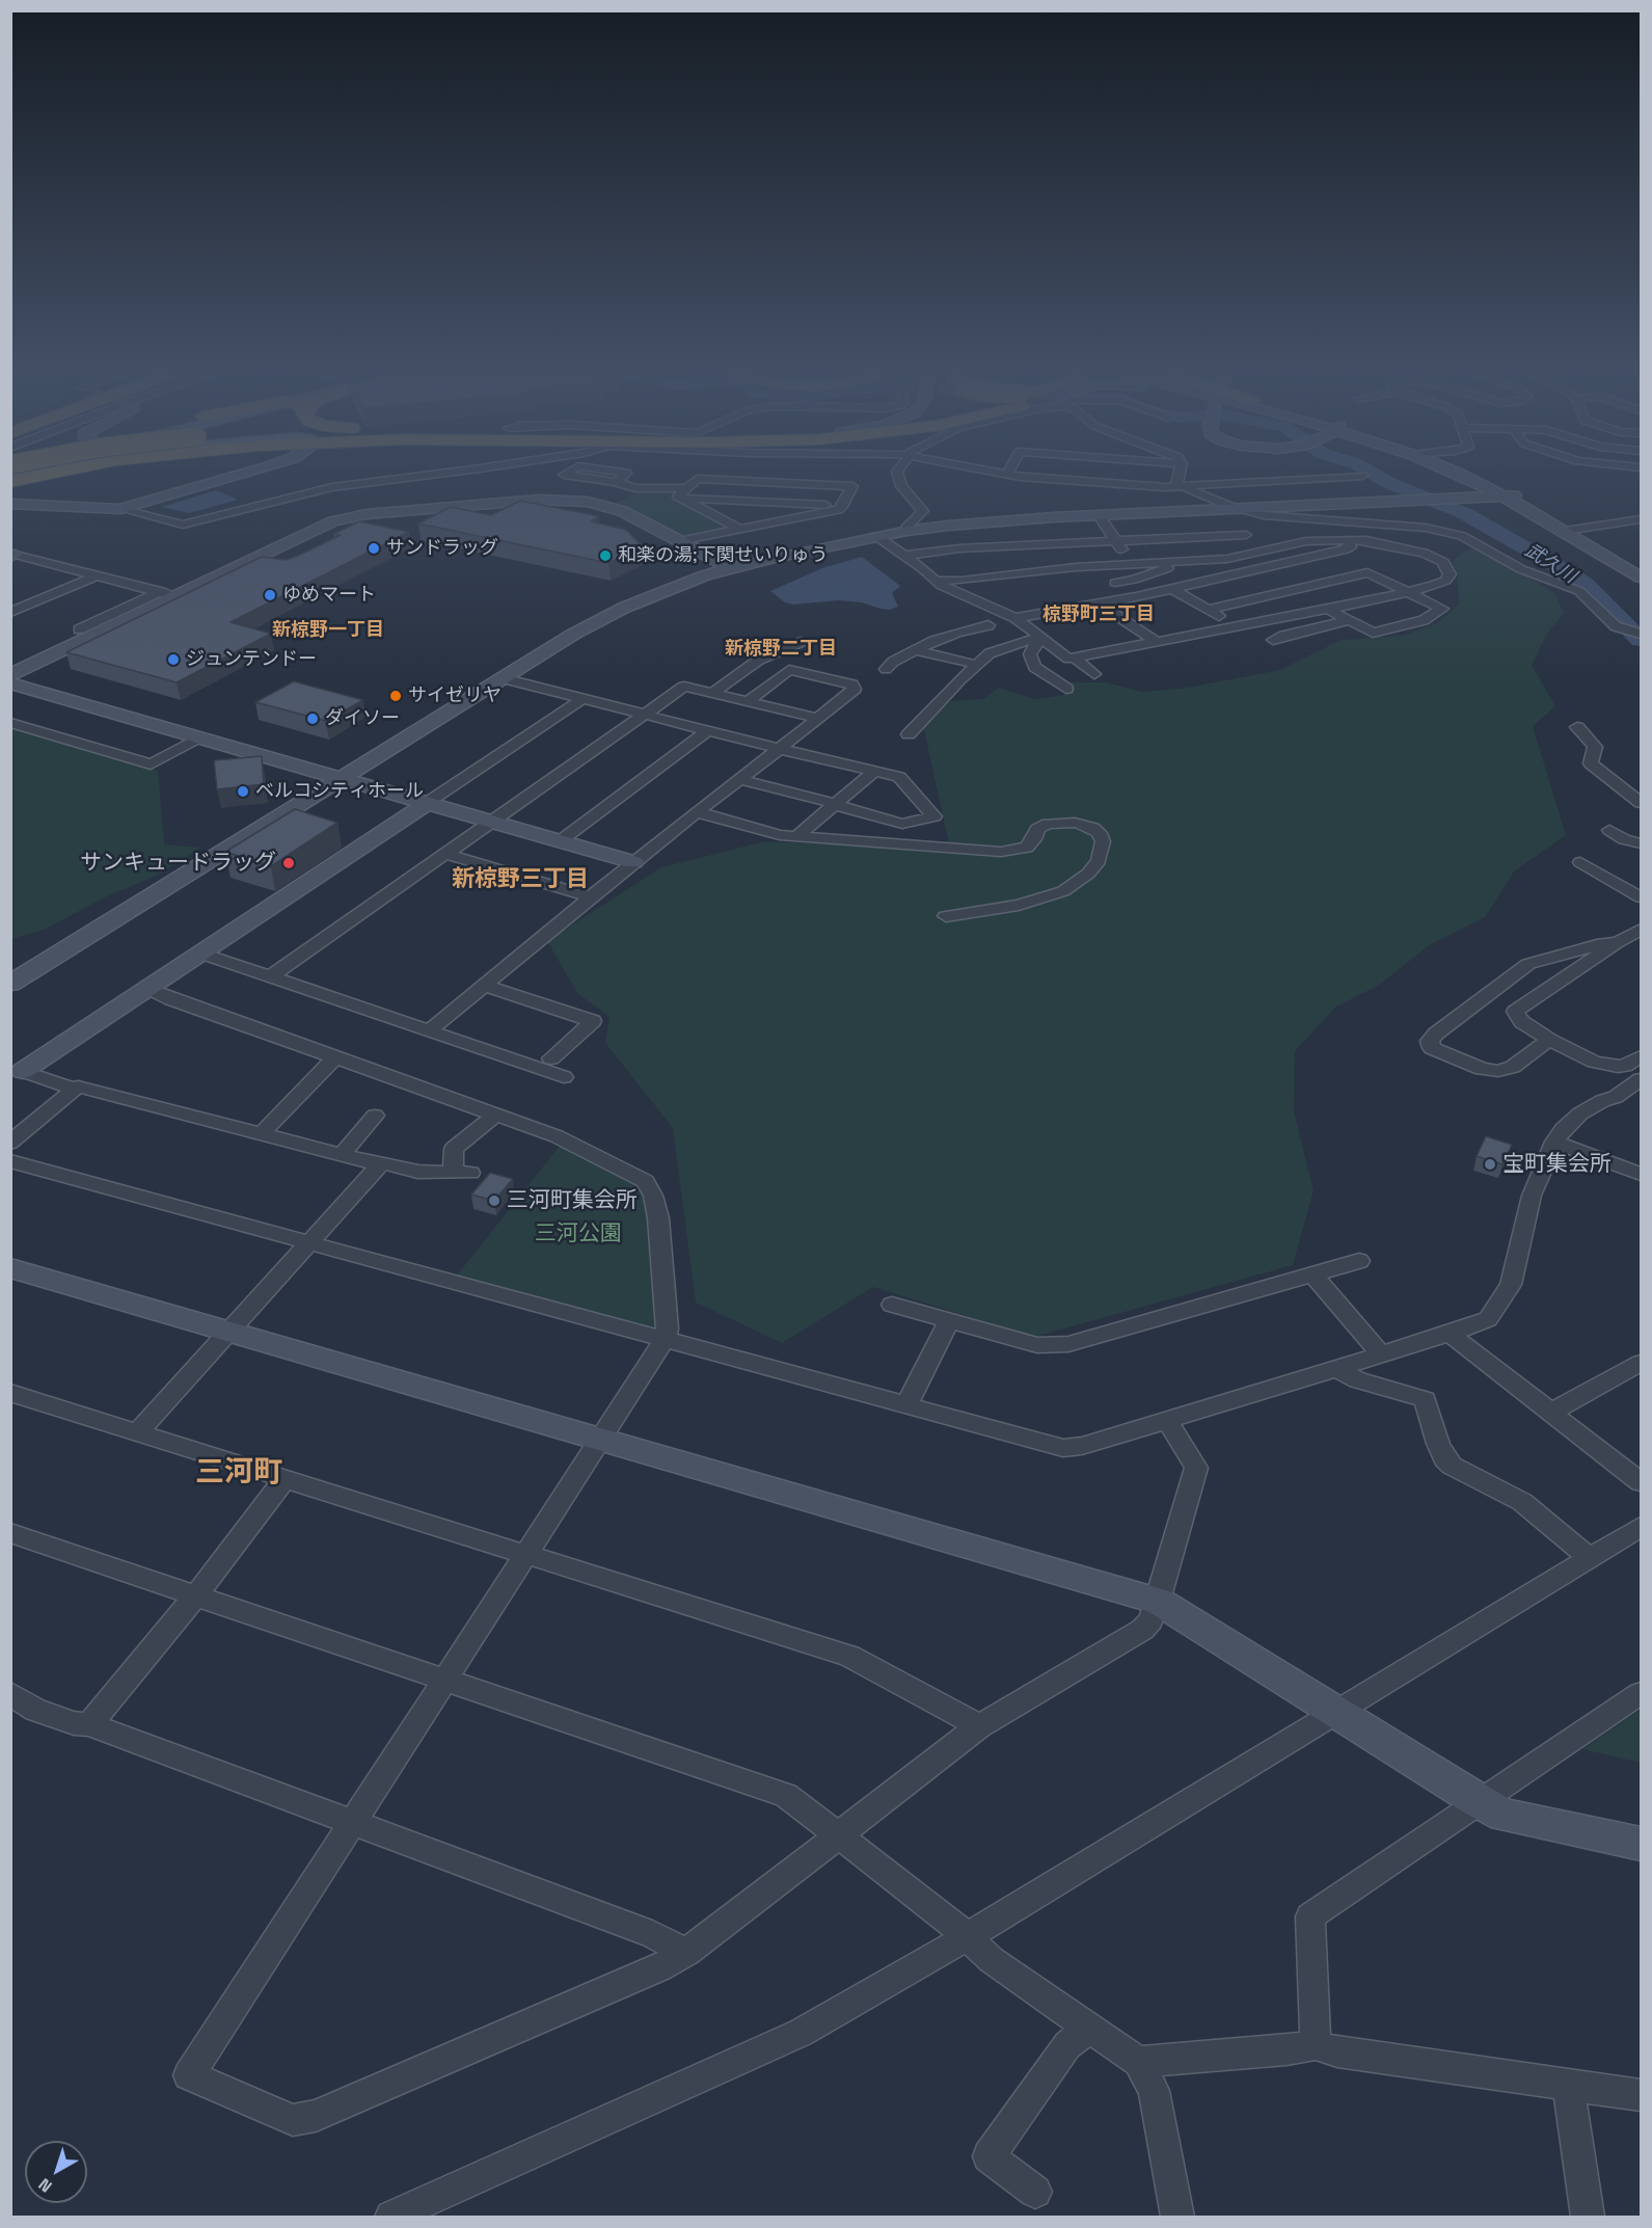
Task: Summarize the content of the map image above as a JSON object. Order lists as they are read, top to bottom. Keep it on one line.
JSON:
{"districts":["椋野町三丁目","新椋野一丁目","新椋野二丁目","新椋野三丁目","三河町"],"water":["武久川"],"parks":["三河公園"],"places":["サンドラッグ","和楽の湯;下関せいりゅう","ゆめマート","ジュンテンドー","サイゼリヤ","ダイソー","ベルコシティホール","サンキュードラッグ","宝町集会所","三河町集会所"],"north":"bottom left"}
